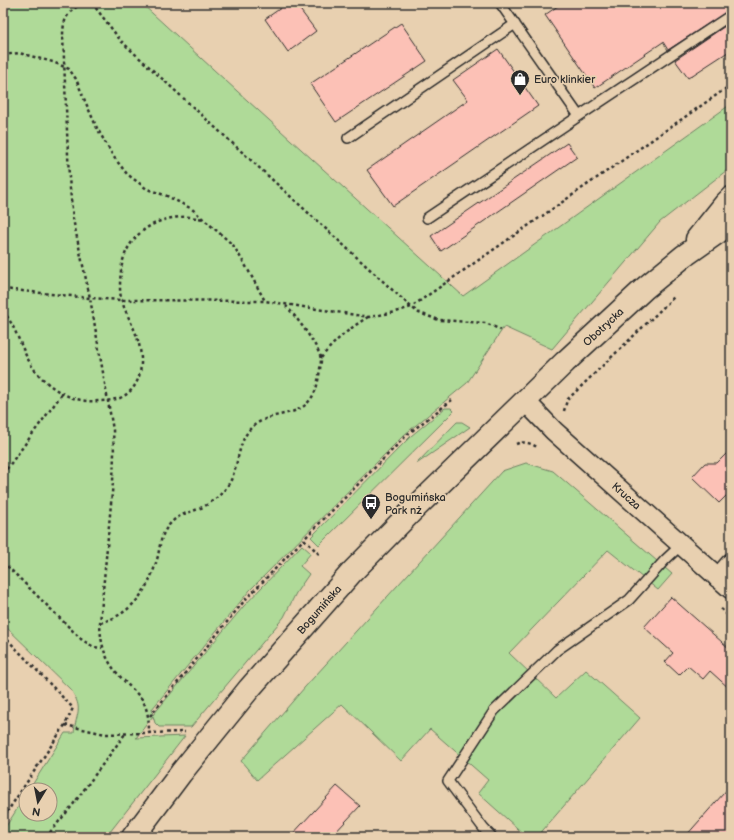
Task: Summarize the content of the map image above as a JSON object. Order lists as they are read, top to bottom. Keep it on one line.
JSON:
{"streets":{"street":["Obotrycka","Krucza","Bogumińska"]},"crossings":[["Obotrycka","Krucza"],["Obotrycka","Bogumińska"],["Krucza","Bogumińska"]],"places":{"shop":["Euro klinkier"],"bus stop":["Bogumińska Park nż"]},"north":"bottom"}
